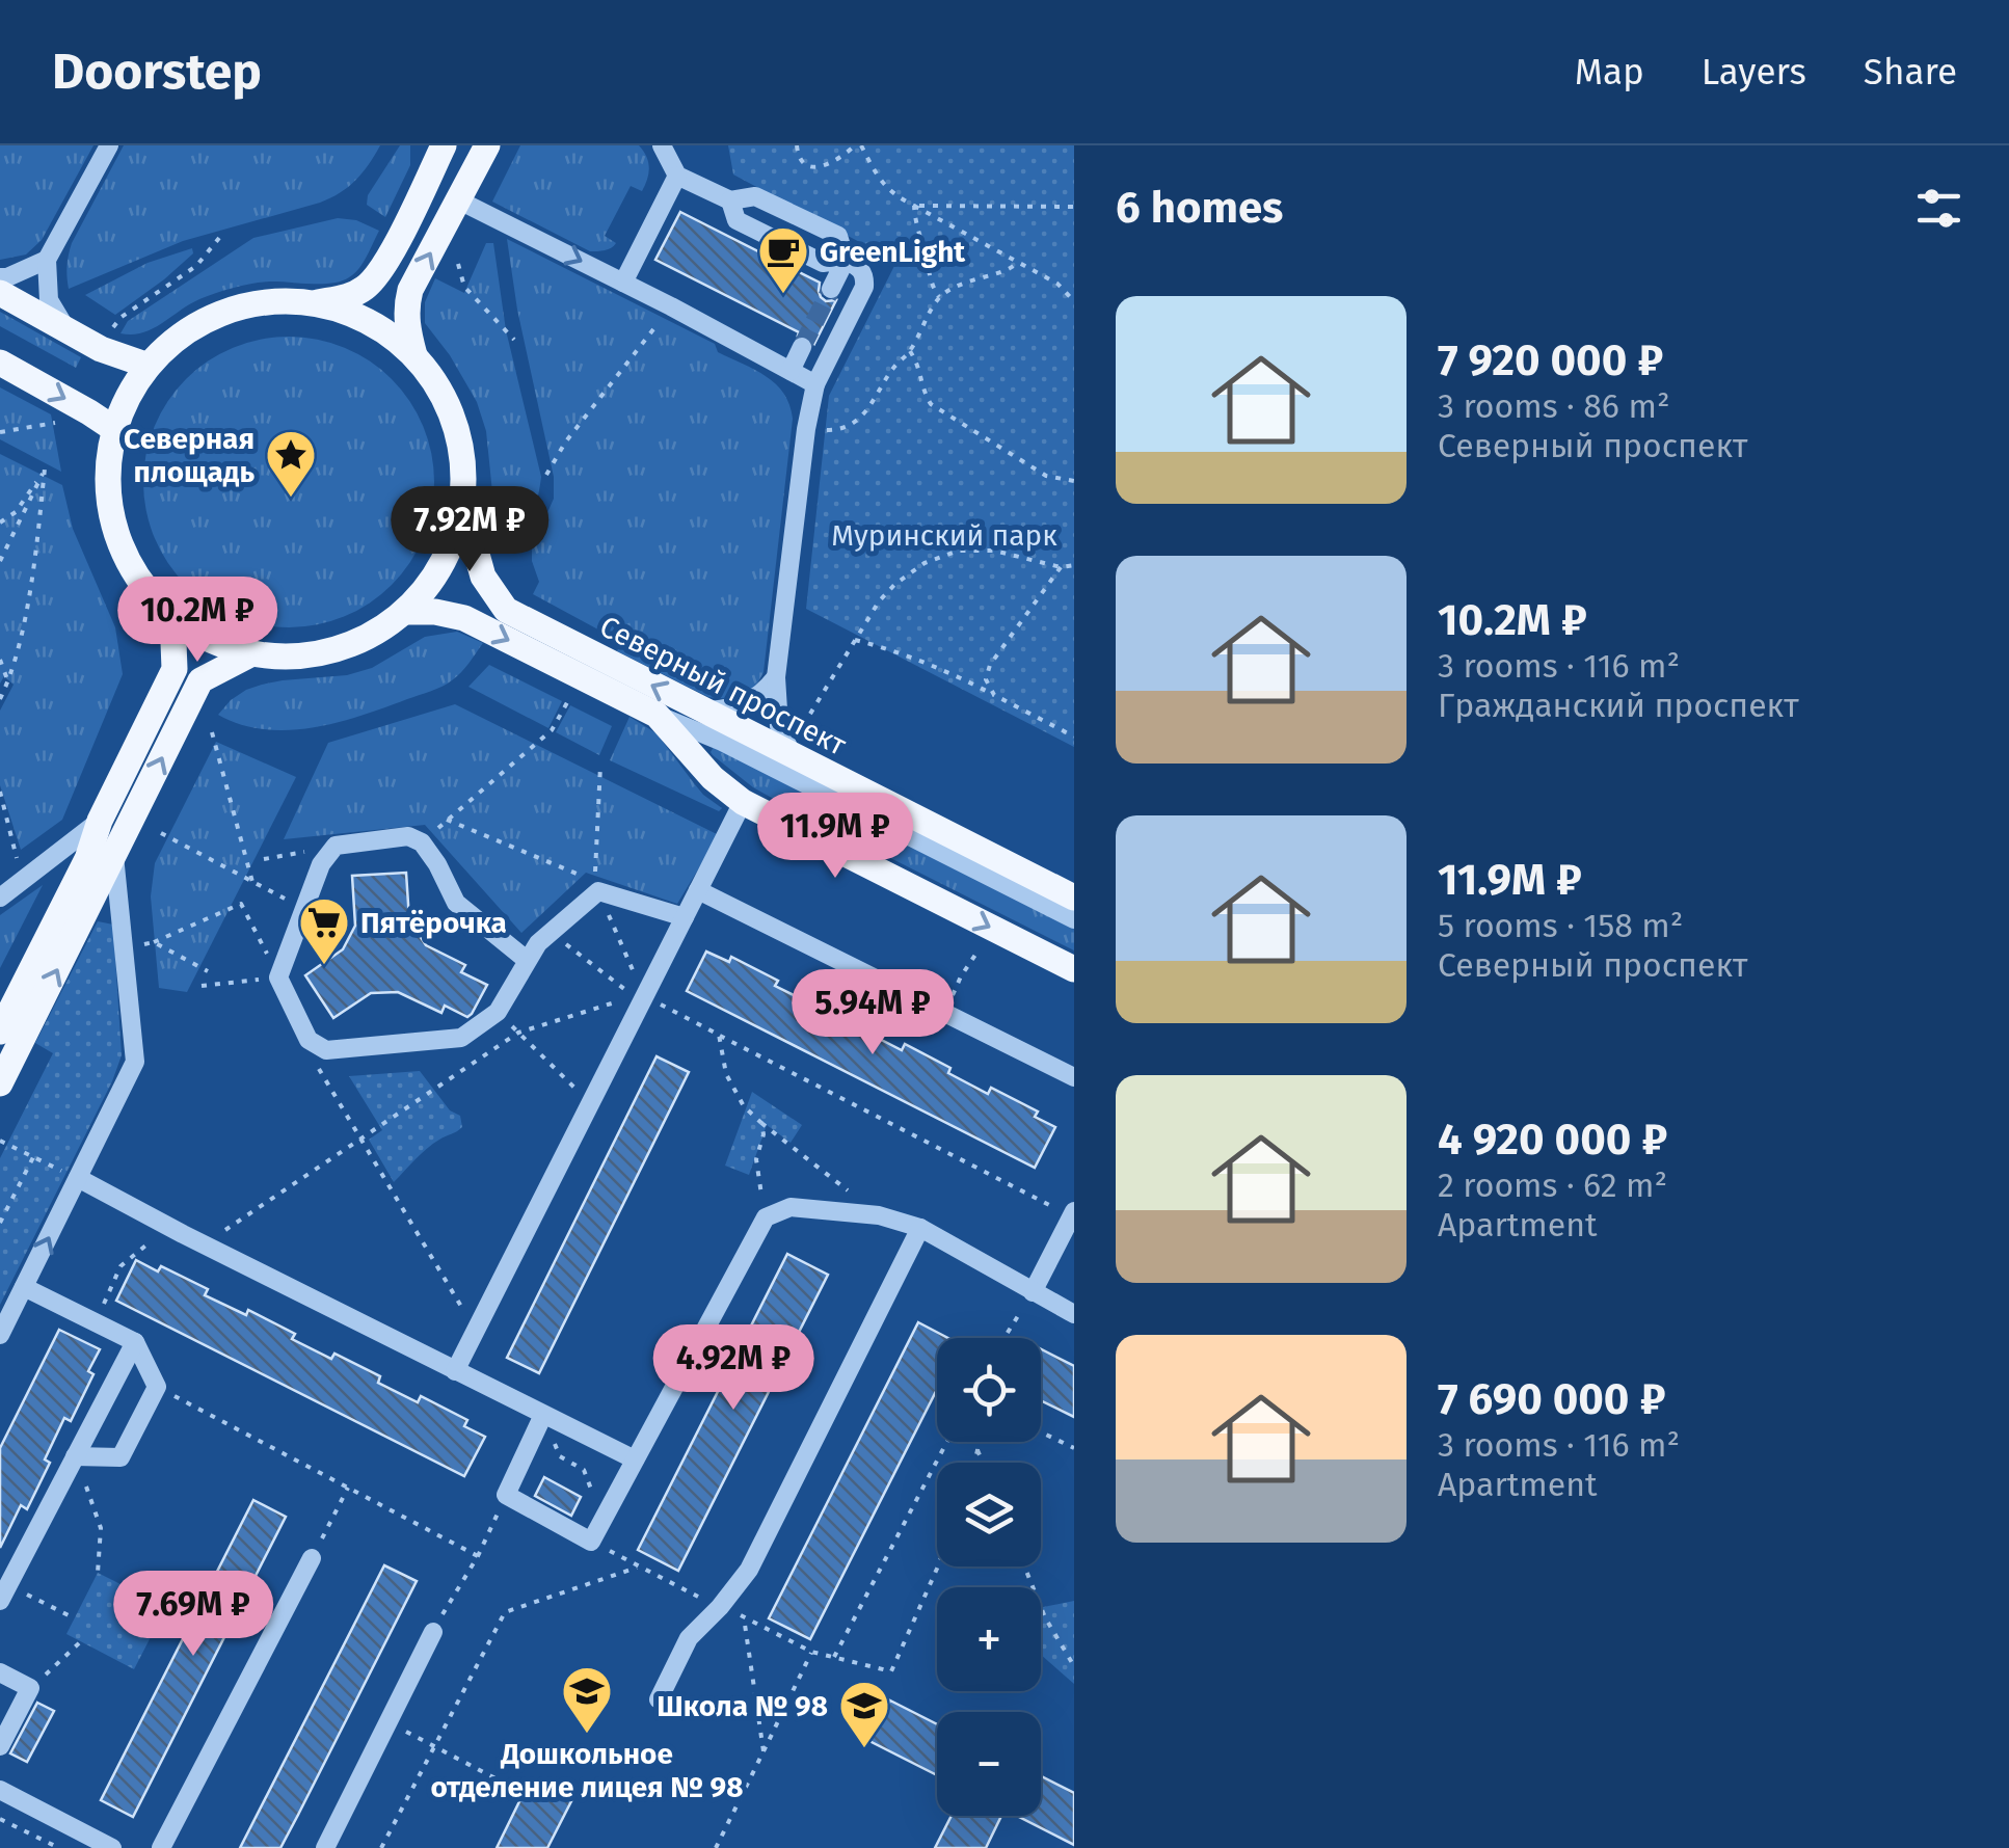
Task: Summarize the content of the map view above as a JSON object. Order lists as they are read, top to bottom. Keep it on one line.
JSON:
{"streets":{"main road":["Северный проспект"]},"parks":["Муринский парк"],"places":{"cafe":["GreenLight"],"place":["Северная площадь"],"supermarket":["Пятёрочка"],"school or university":["Дошкольное отделение лицея № 98","Школа № 98"]},"page":{"header":"Doorstep","nav":["Map","Layers","Share"],"heading":"6 homes","list":[{"name":"7 920 000 ₽","note":"3 rooms · 86 m² · Северный проспект"},{"name":"10.2M ₽","note":"3 rooms · 116 m² · Гражданский проспект"},{"name":"11.9M ₽","note":"5 rooms · 158 m² · Северный проспект"},{"name":"4 920 000 ₽","note":"2 rooms · 62 m² · Apartment"},{"name":"7 690 000 ₽","note":"3 rooms · 116 m² · Apartment"}],"price":["7.92M ₽","10.2M ₽","11.9M ₽","5.94M ₽","4.92M ₽","7.69M ₽"],"map_buttons":["+","−"]}}
